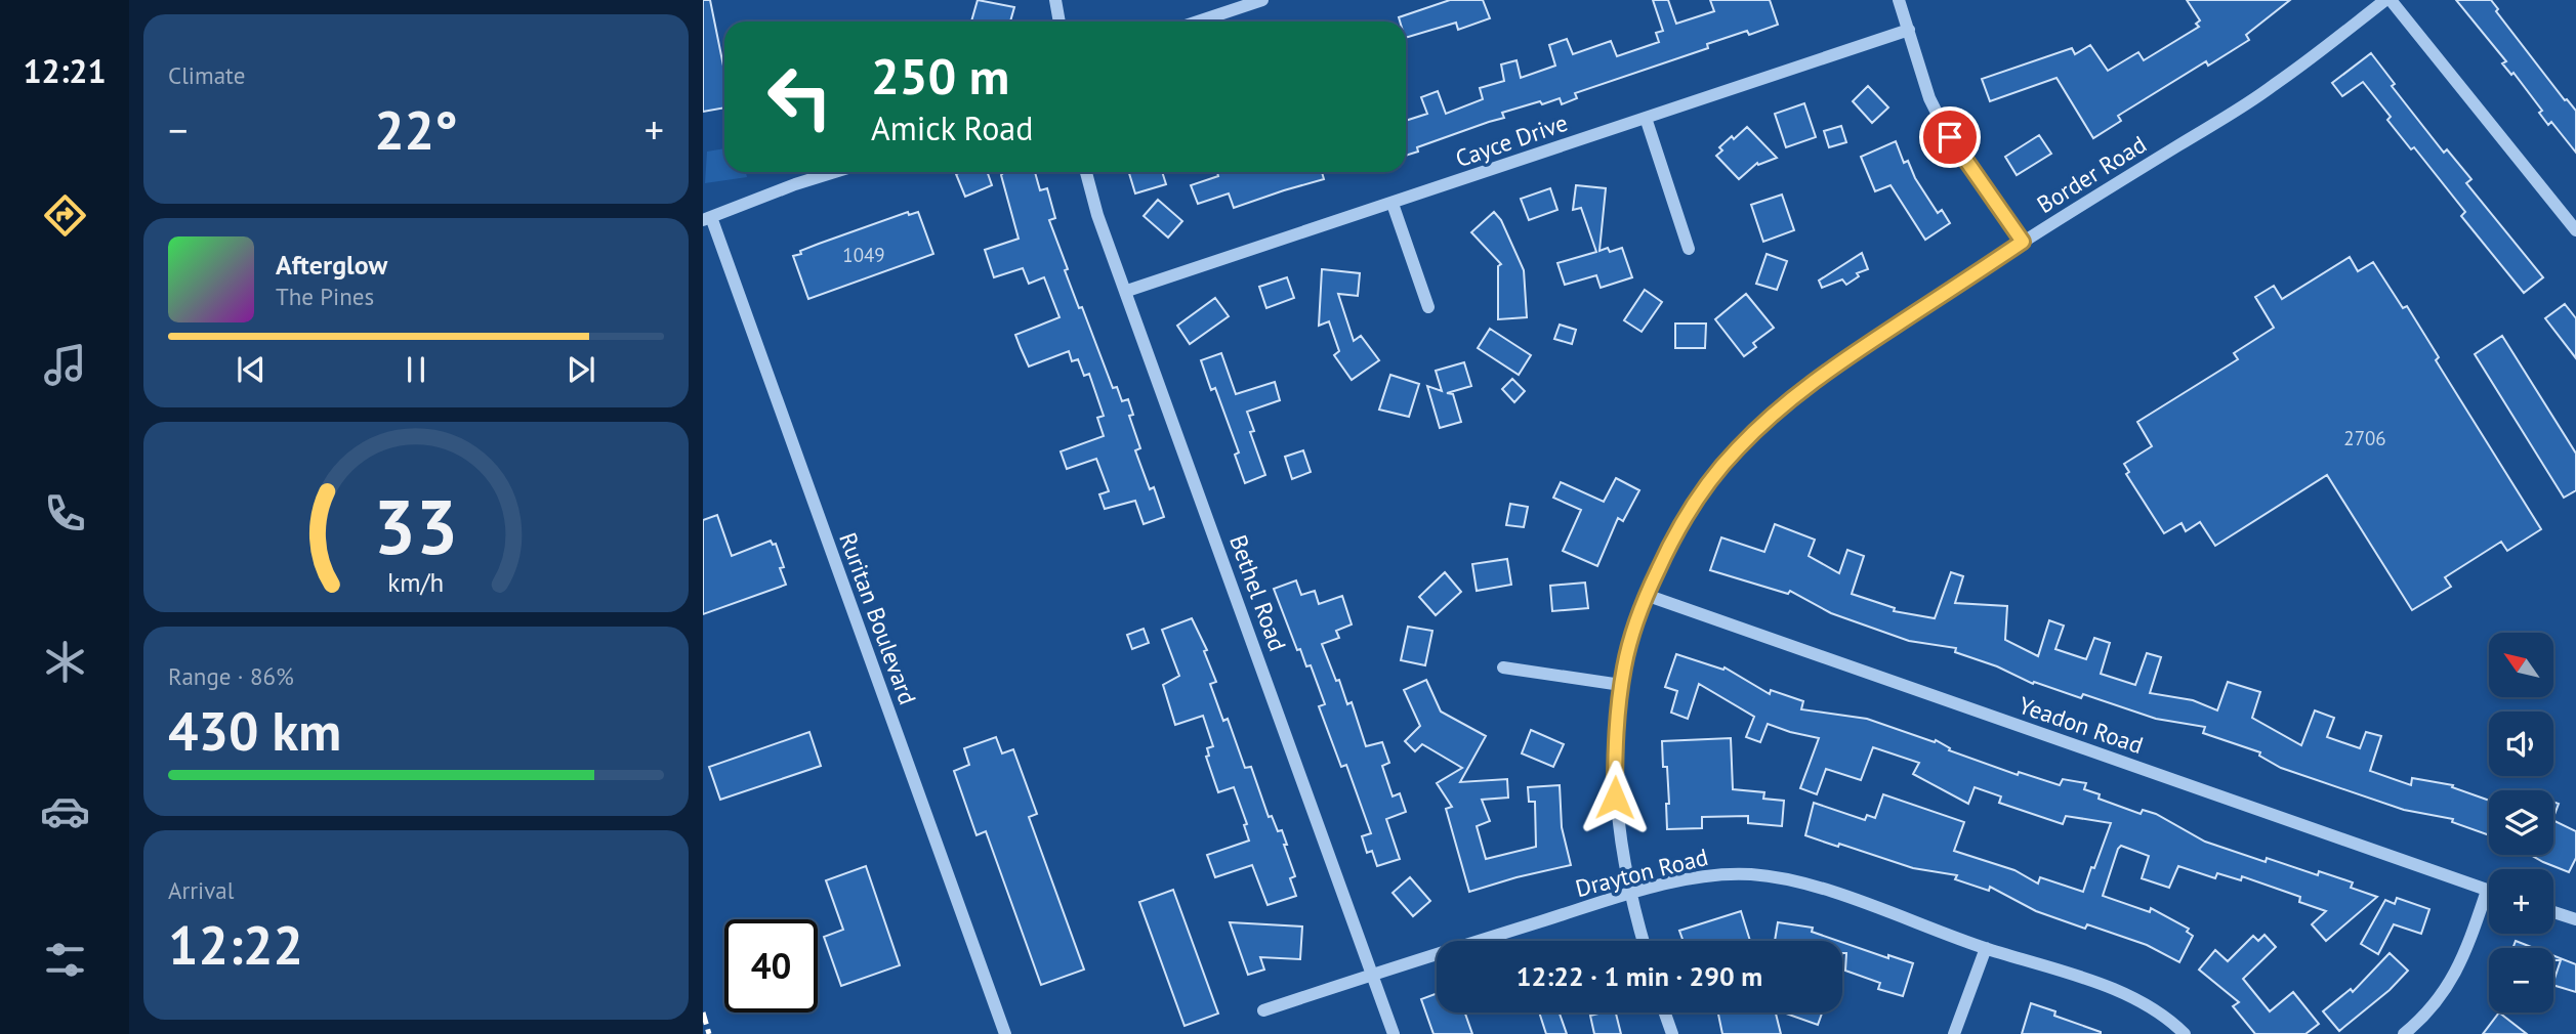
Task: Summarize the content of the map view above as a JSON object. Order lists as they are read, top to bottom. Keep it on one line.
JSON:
{"streets":{"street":["Cayce Drive","Border Road","Bethel Road","Ruritan Boulevard","Yeadon Road","Drayton Road"]},"crossings":[["Cayce Drive","Bethel Road"],["Border Road","Yeadon Road"],["Border Road","Drayton Road"],["Bethel Road","Drayton Road"]],"house_numbers":["1049","2706"],"north":"top left","page":{"tabs":"12:21","tile":["Climate",["Range · 86%","430 km"],["Arrival","12:22"]],"turn":["250 m","Amick Road"],"heat":["−","22°","+"],"song":["Afterglow","The Pines"],"map_buttons":["+","−"],"limit":"40","trip":"12:22 · 1 min · 290 m","gauge":["33","km/h"]}}
